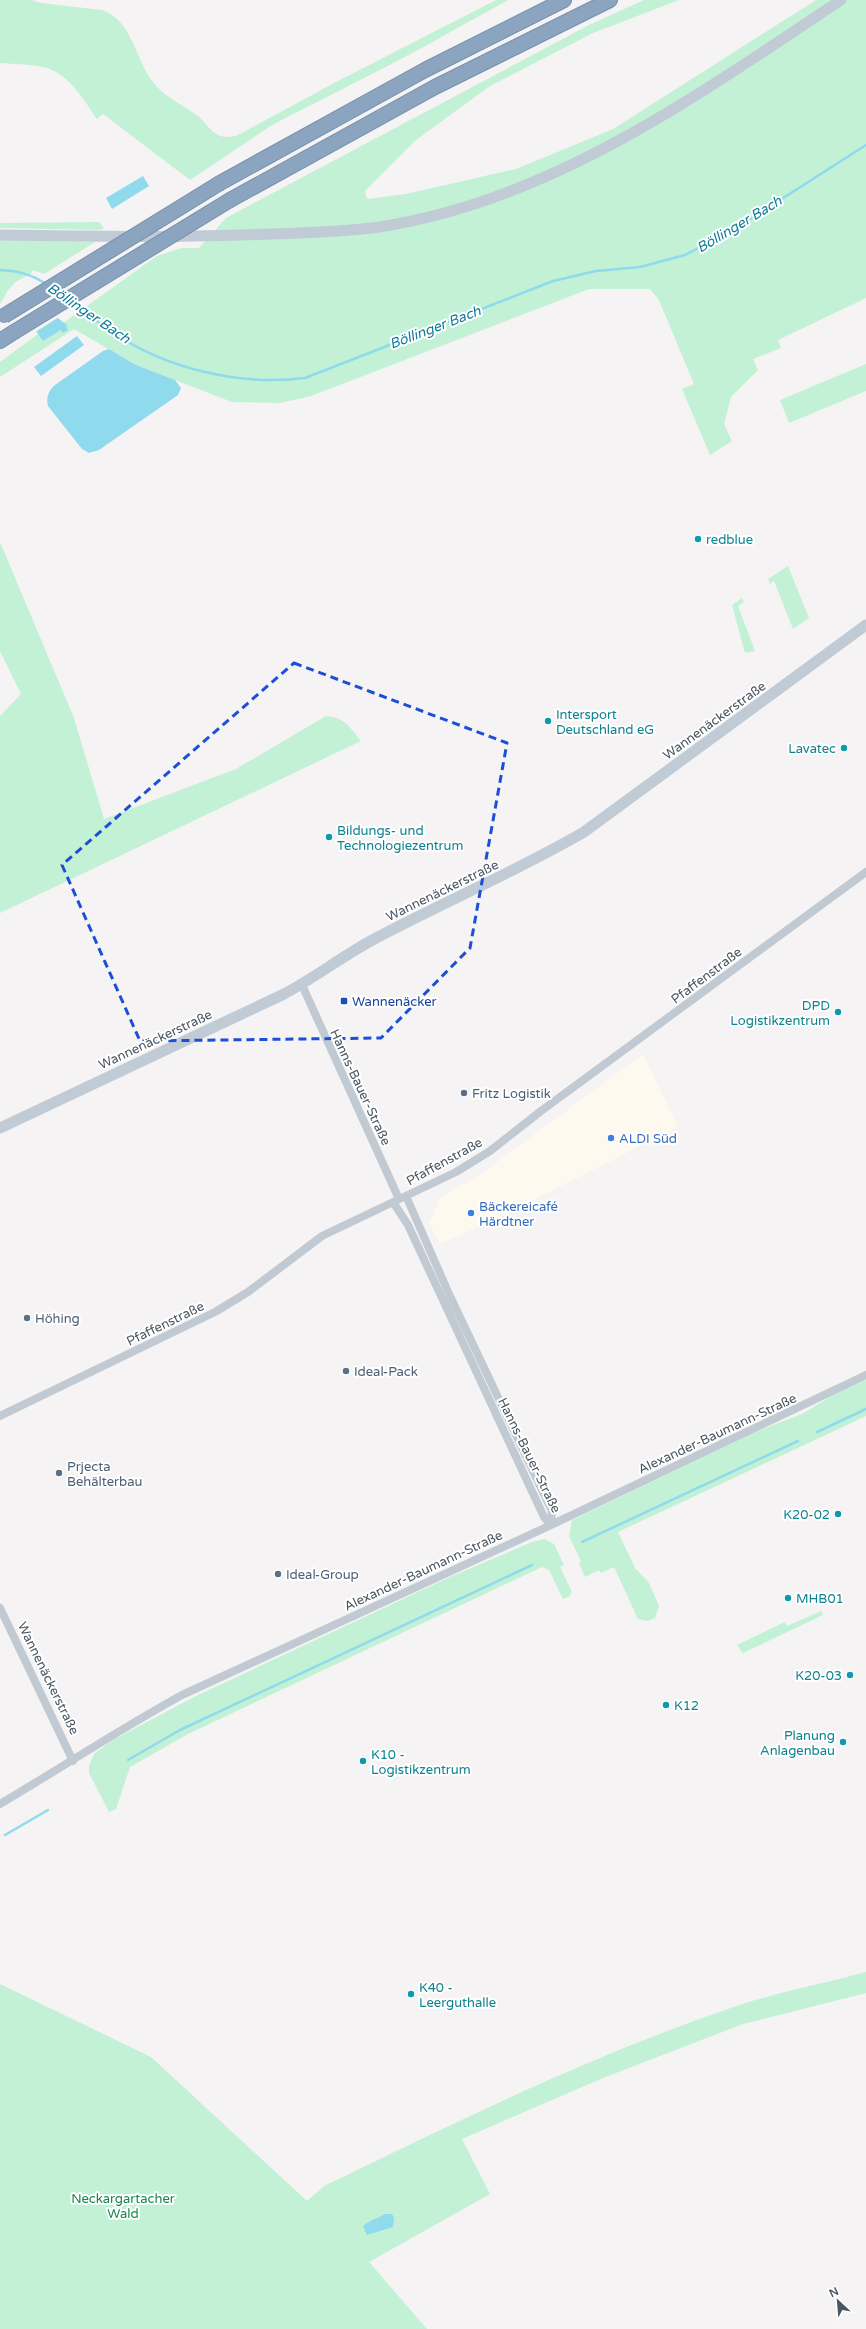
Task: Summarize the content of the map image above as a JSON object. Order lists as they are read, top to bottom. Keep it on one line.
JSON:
{"streets":{"street":["Wannenäckerstraße","Pfaffenstraße","Hanns-Bauer-Straße","Alexander-Baumann-Straße"]},"crossings":[["Wannenäckerstraße","Hanns-Bauer-Straße"],["Wannenäckerstraße","Alexander-Baumann-Straße"],["Pfaffenstraße","Hanns-Bauer-Straße"],["Hanns-Bauer-Straße","Alexander-Baumann-Straße"]],"water":["Böllinger Bach"],"parks":["Neckargartacher Wald"],"places":{"other":["redblue","Intersport Deutschland eG","Lavatec","Bildungs- und Technologiezentrum","DPD Logistikzentrum","Fritz Logistik","ALDI Süd","Bäckereicafé Härdtner","Höhing","Ideal-Pack","Prjecta Behälterbau","K20-02","Ideal-Group","MHB01","K20-03","K12","Planung Anlagenbau","K10 - Logistikzentrum","K40 - Leerguthalle"],"transit":["Wannenäcker"]},"north":"top left"}
